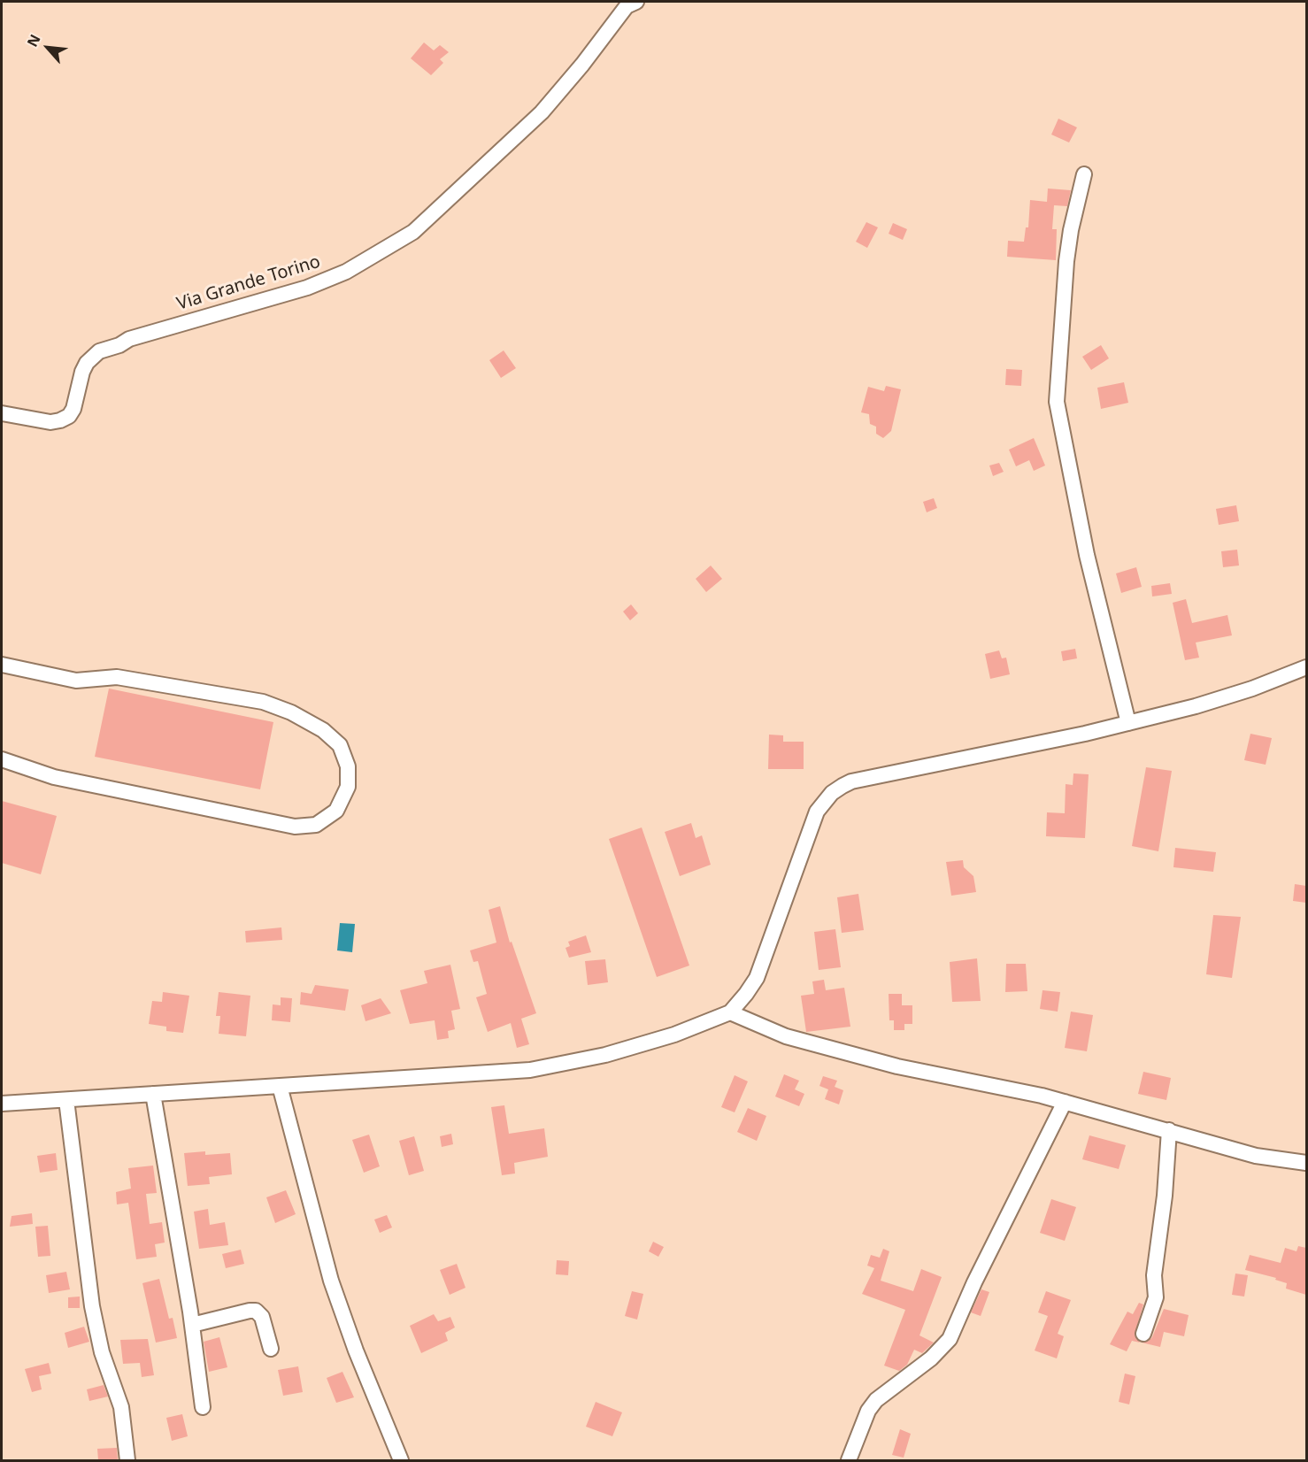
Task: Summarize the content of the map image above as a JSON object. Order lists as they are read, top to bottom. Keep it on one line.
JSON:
{"streets":{"street":["Via Grande Torino"]},"north":"top left"}
